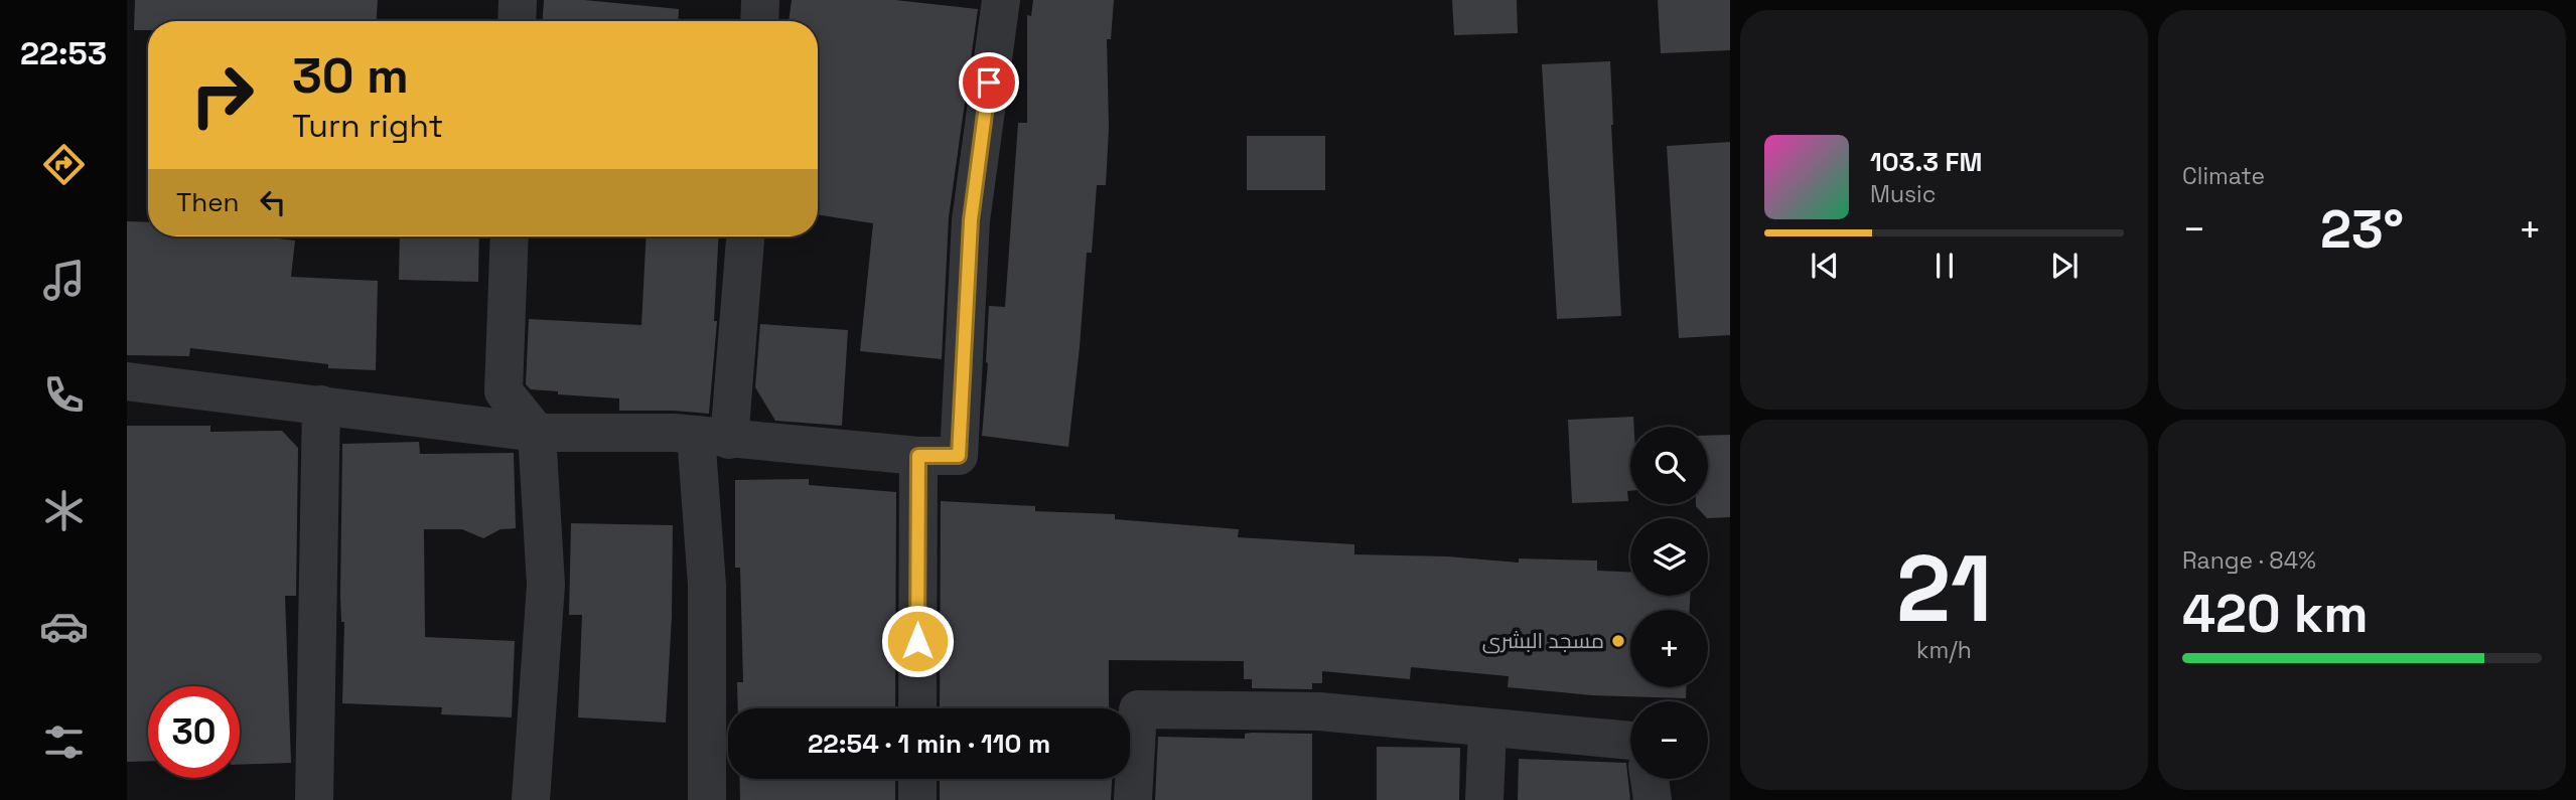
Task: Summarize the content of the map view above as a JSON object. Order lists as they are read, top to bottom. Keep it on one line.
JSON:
{"places":["مسجد البشرى"],"page":{"tabs":"22:53","tile":["Climate",["21","km/h"],["Range · 84%","420 km"]],"turn":["30 m","Turn right"],"song":["103.3 FM","Music"],"then":"Then","heat":["−","23°","+"],"map_buttons":["+","−"],"limit":"30","trip":"22:54 · 1 min · 110 m"}}
